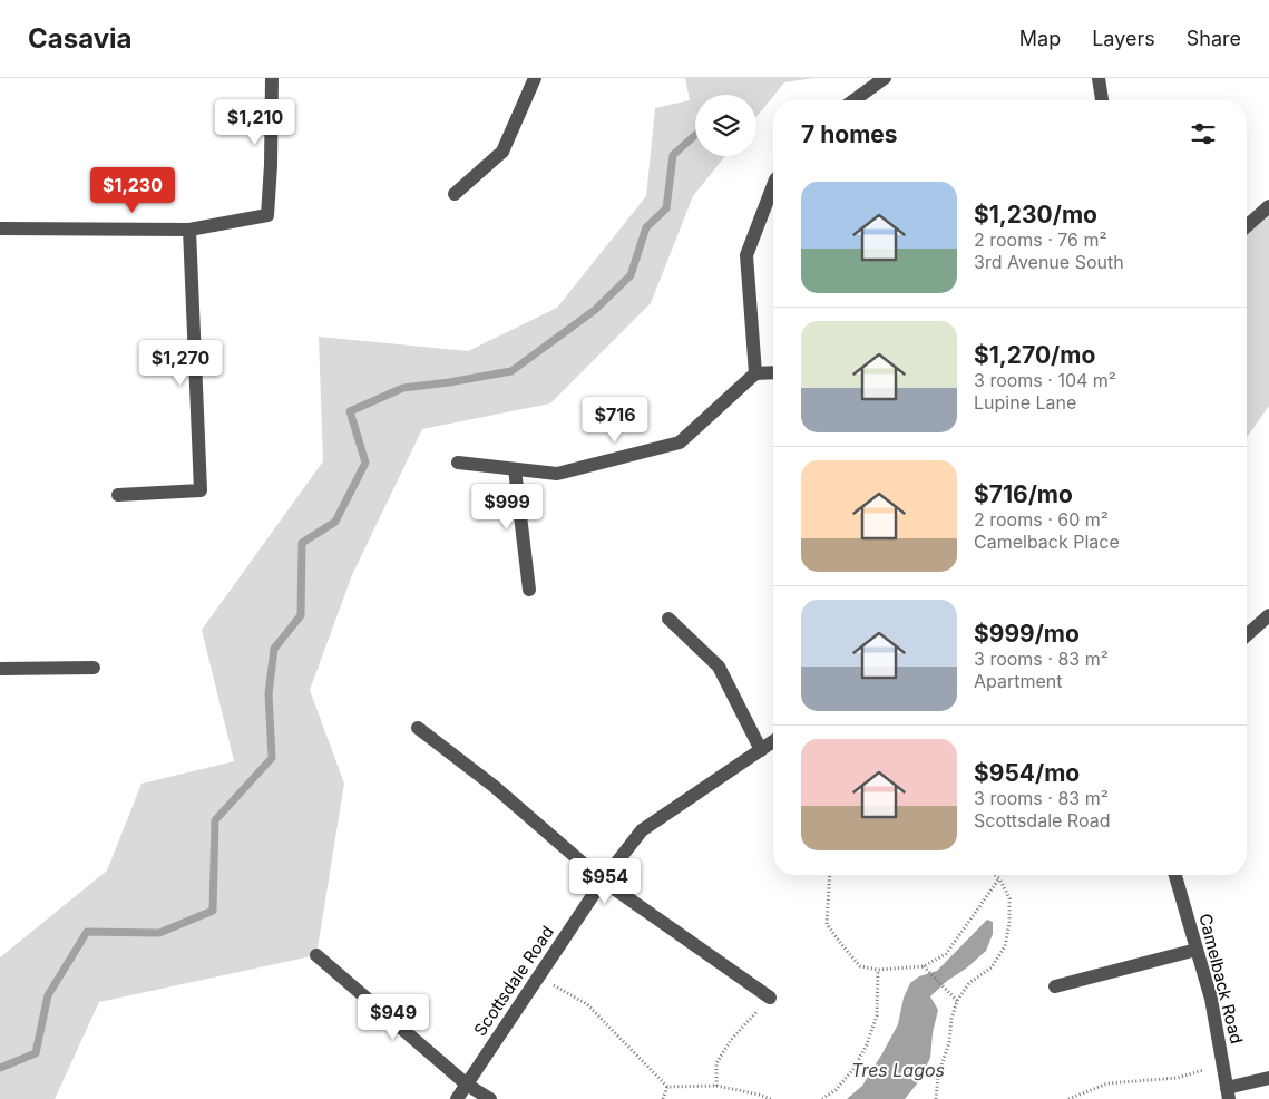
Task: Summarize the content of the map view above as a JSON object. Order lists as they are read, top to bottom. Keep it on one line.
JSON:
{"streets":{"street":["Camelback Road","Scottsdale Road"]},"water":["Tres Lagos"],"page":{"header":"Casavia","nav":["Map","Layers","Share"],"price":["$1,210","$1,230","$1,270","$716","$999","$954","$949"],"heading":"7 homes","list":[{"name":"$1,230/mo","note":"2 rooms · 76 m² · 3rd Avenue South"},{"name":"$1,270/mo","note":"3 rooms · 104 m² · Lupine Lane"},{"name":"$716/mo","note":"2 rooms · 60 m² · Camelback Place"},{"name":"$999/mo","note":"3 rooms · 83 m² · Apartment"},{"name":"$954/mo","note":"3 rooms · 83 m² · Scottsdale Road"}]}}
